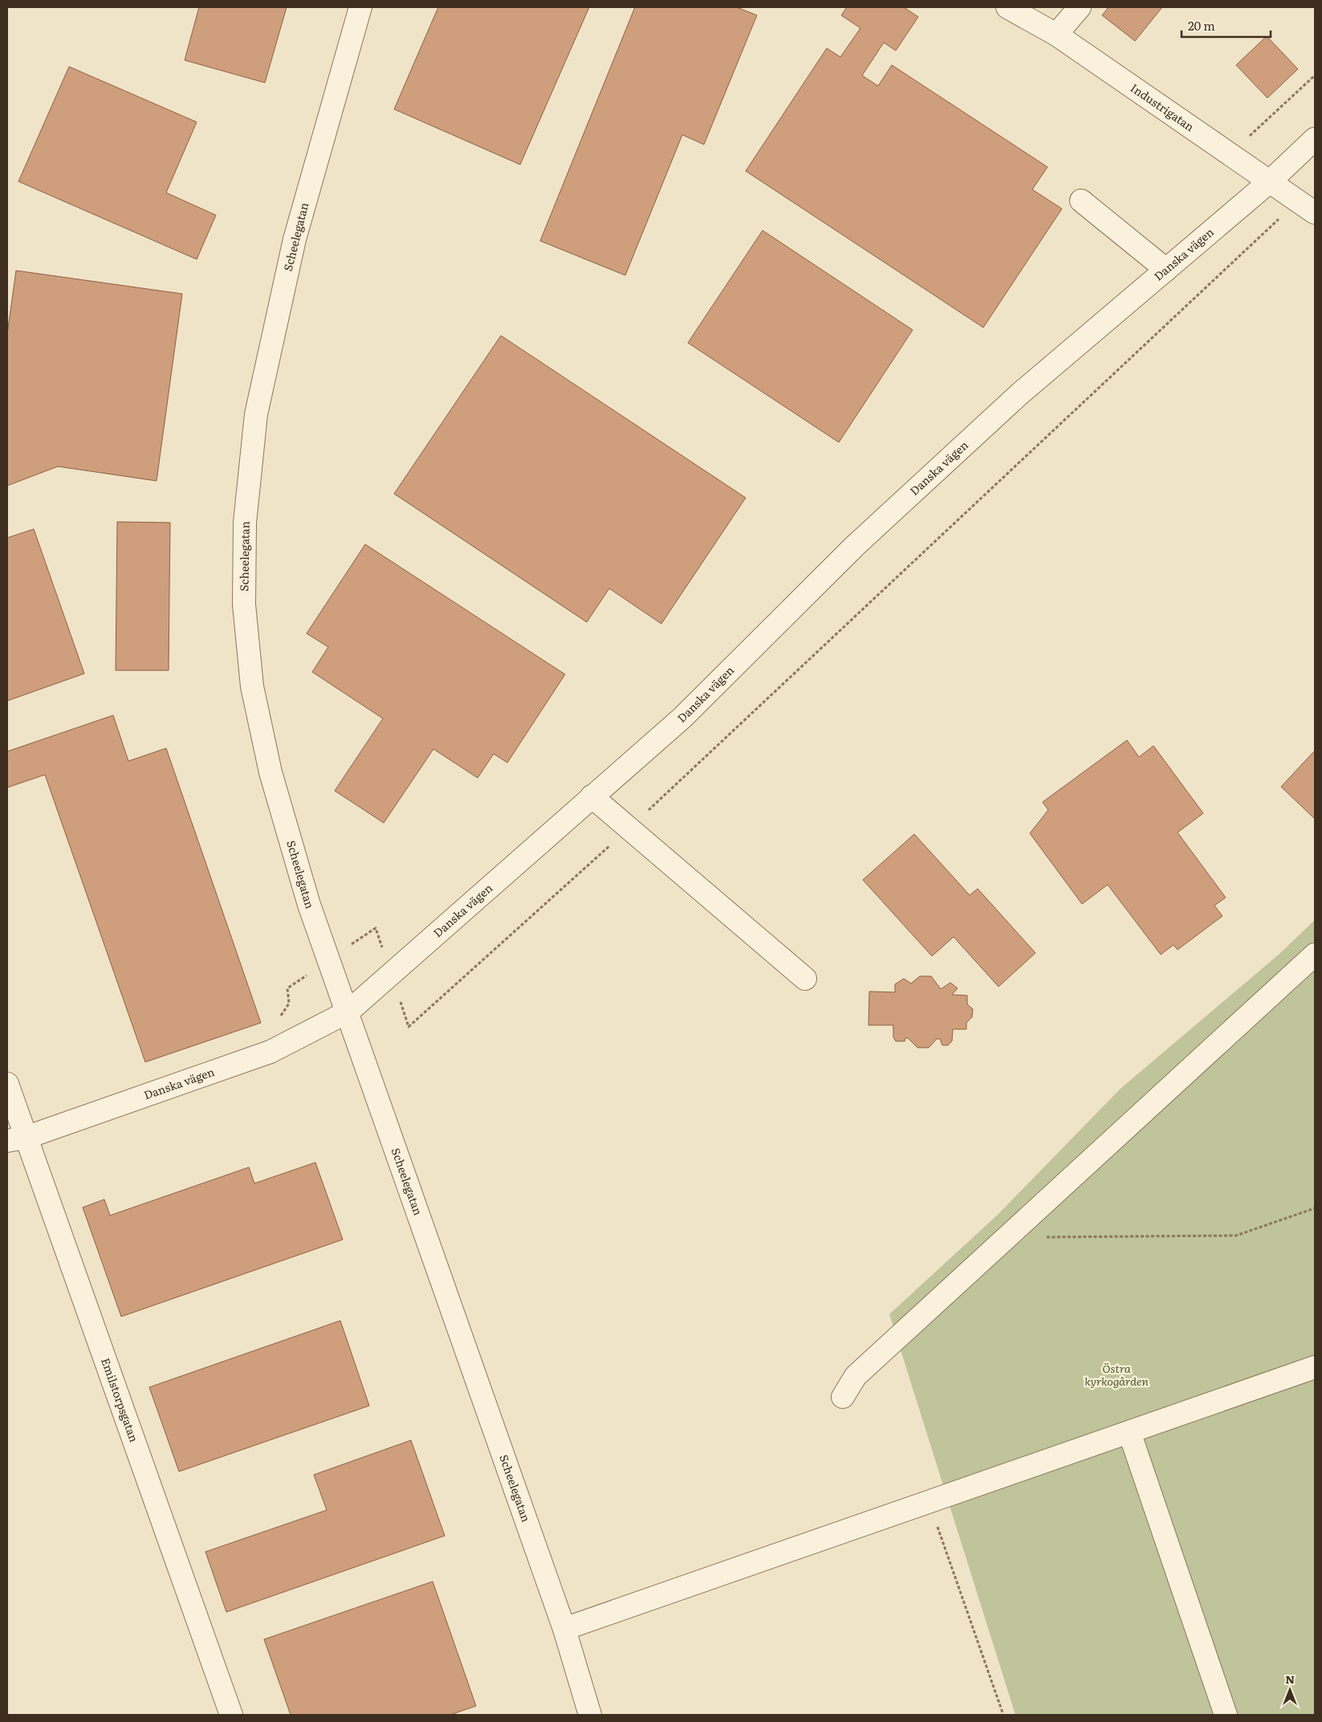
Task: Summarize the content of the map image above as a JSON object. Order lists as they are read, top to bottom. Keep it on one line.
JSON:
{"streets":{"street":["Industrigatan","Scheelegatan","Danska vägen","Emilstorpsgatan"]},"crossings":[["Industrigatan","Danska vägen"],["Scheelegatan","Danska vägen"],["Danska vägen","Emilstorpsgatan"]],"parks":["Östra kyrkogården"],"scale_bar":"20 m","north":"top"}
